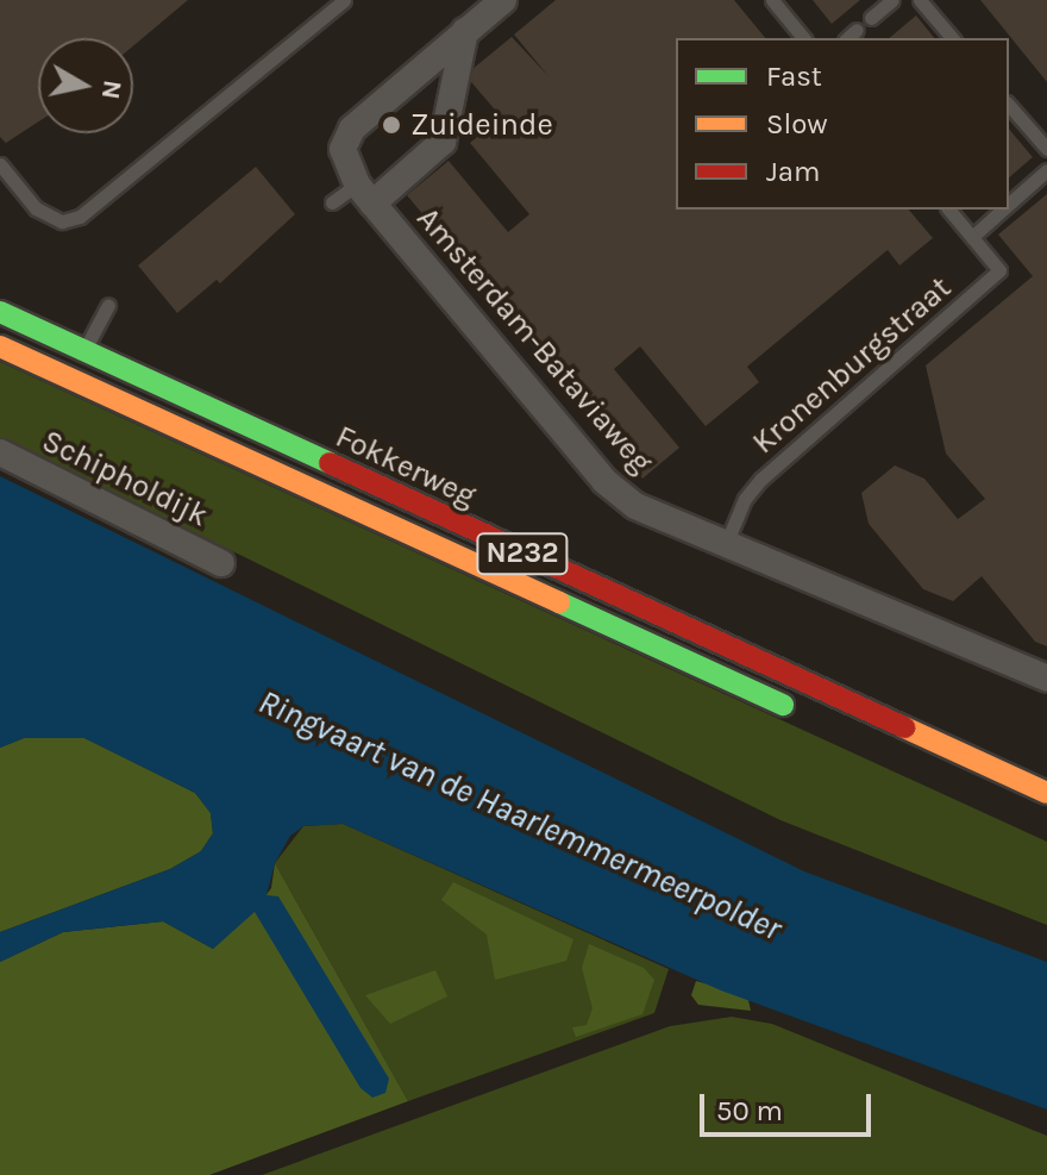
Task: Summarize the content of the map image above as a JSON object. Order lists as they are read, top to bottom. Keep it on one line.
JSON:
{"streets":{"main road":["Fokkerweg","N232"],"street":["Amsterdam-Bataviaweg","Schipholdijk"],"lane":["Kronenburgstraat"]},"crossings":[["Amsterdam-Bataviaweg","Kronenburgstraat"]],"water":["Ringvaart van de Haarlemmermeerpolder"],"places":["Zuideinde"],"legend":["Fast","Slow","Jam"],"scale_bar":"50 m","north":"right"}
